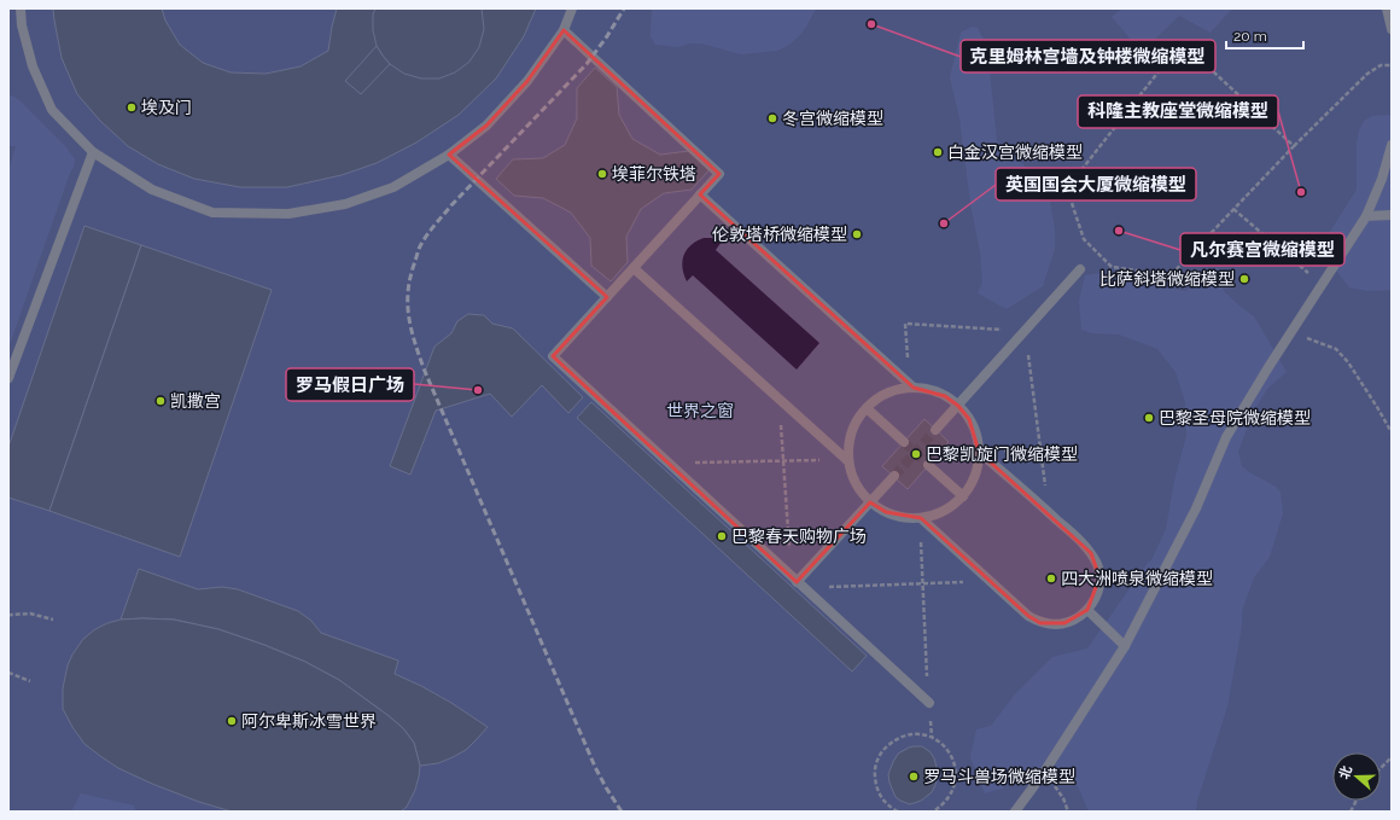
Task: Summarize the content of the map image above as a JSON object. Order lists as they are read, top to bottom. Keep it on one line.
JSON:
{"parks":["世界之窗"],"places":["克里姆林宫墙及钟楼微缩模型","埃及门","冬宫微缩模型","白金汉宫微缩模型","埃菲尔铁塔","科隆主教座堂微缩模型","英国国会大厦微缩模型","凡尔赛宫微缩模型","伦敦塔桥微缩模型","比萨斜塔微缩模型","罗马假日广场","凯撒宫","巴黎圣母院微缩模型","巴黎凯旋门微缩模型","巴黎春天购物广场","四大洲喷泉微缩模型","阿尔卑斯冰雪世界","罗马斗兽场微缩模型"],"scale_bar":"20 m","north":"left"}
